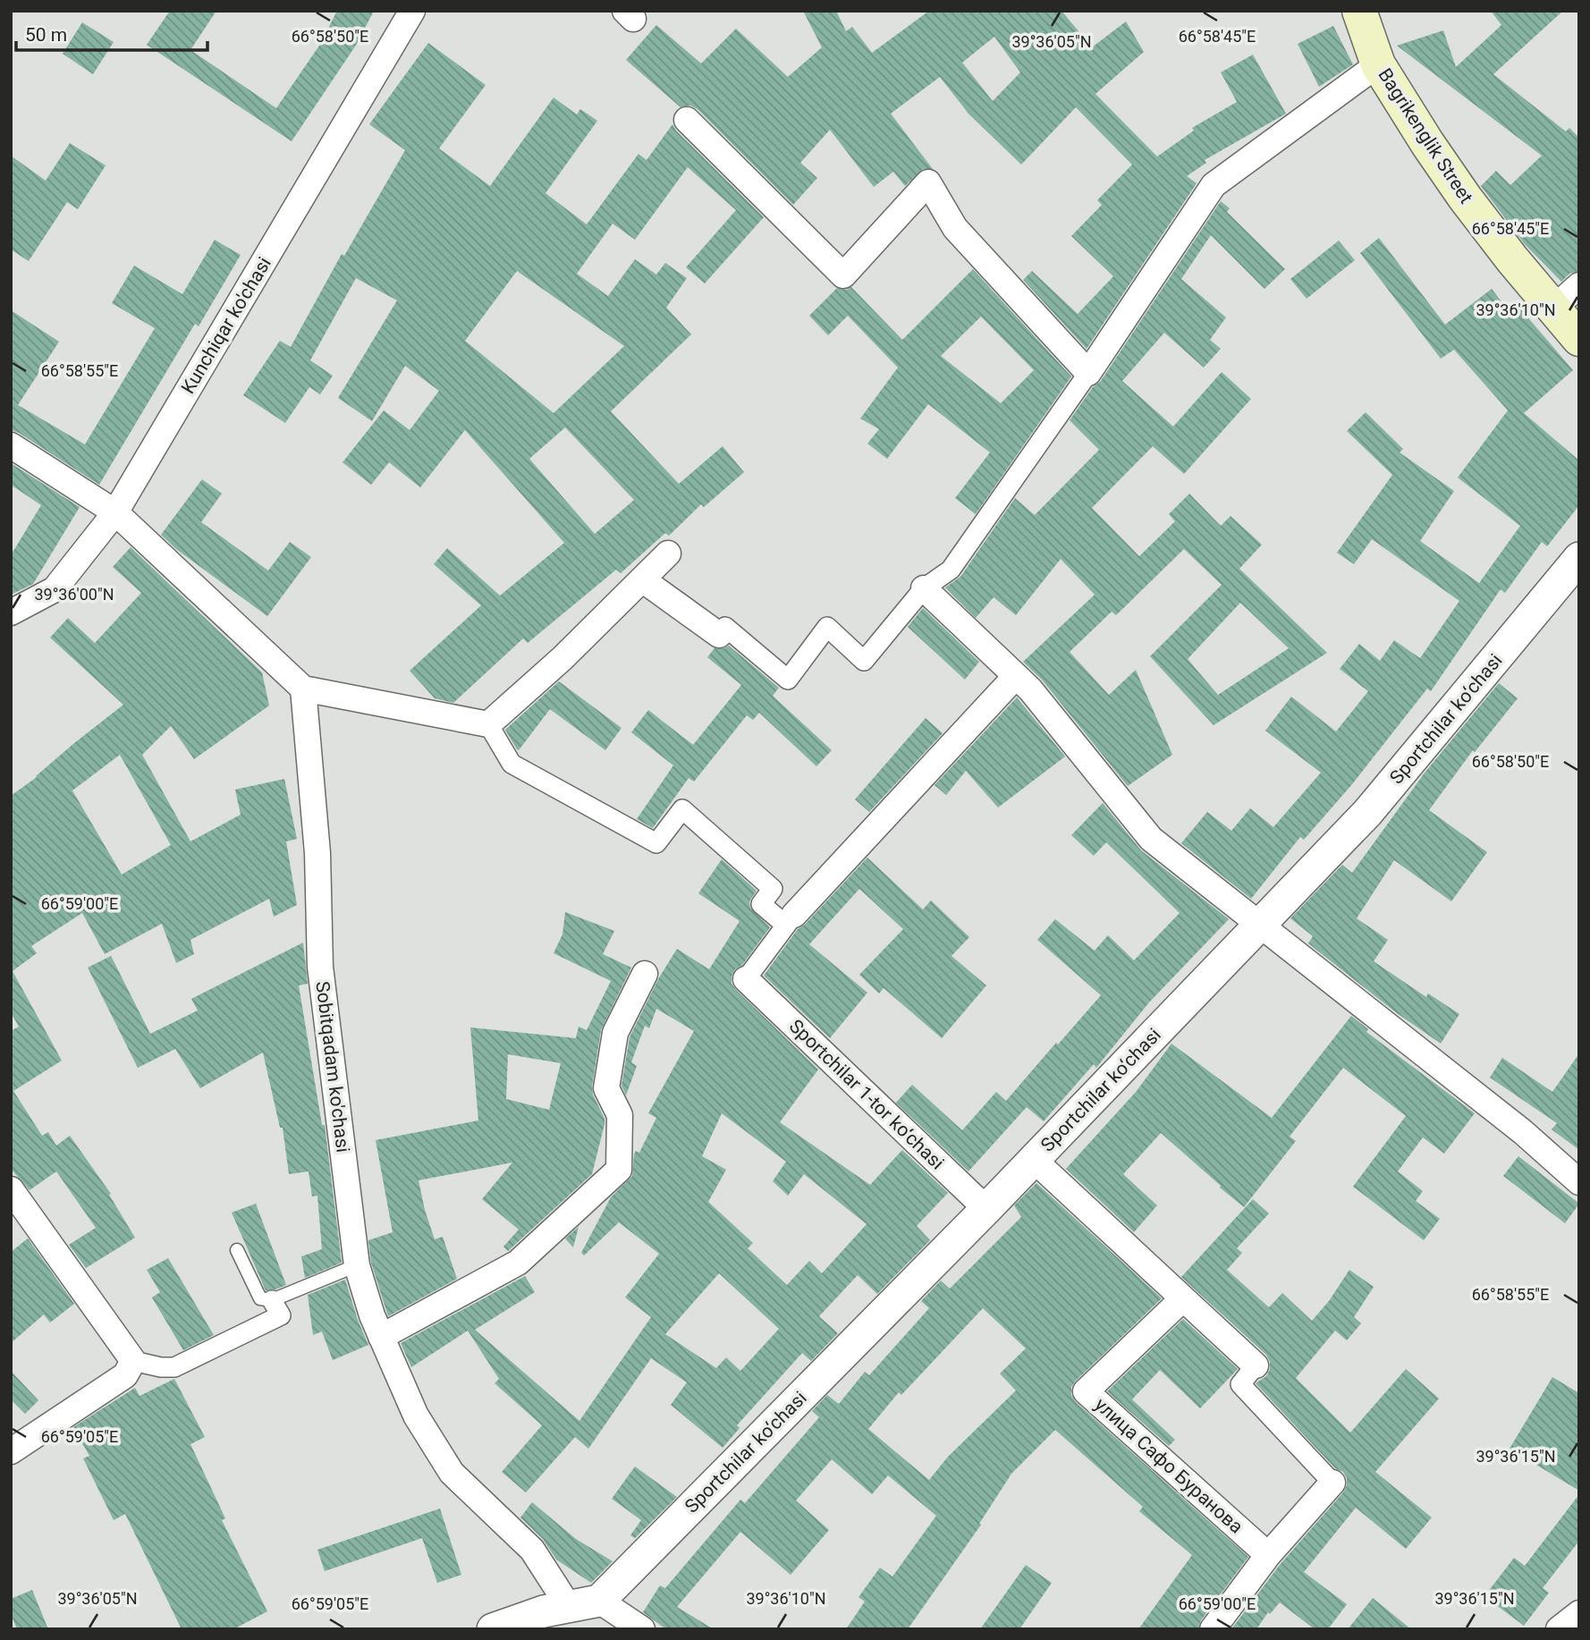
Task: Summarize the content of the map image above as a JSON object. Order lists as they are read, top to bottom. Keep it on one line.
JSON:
{"streets":{"main road":["Bagrikenglik Street"],"street":["Kunchiqar ko'chasi","Sportchilar ko‘chasi","Sobitqadam ko'chasi","Sportchilar 1-tor ko‘chasi","улица Сафо Буранова"]},"crossings":[["Sportchilar ko‘chasi","Sportchilar 1-tor ko‘chasi"]],"scale_bar":"50 m","coordinates":["66°58'50\"E","66°58'45\"E","39°36'05\"N","39°36'10\"N","66°58'55\"E","39°36'00\"N","66°59'00\"E","66°59'05\"E","39°36'15\"N"]}
